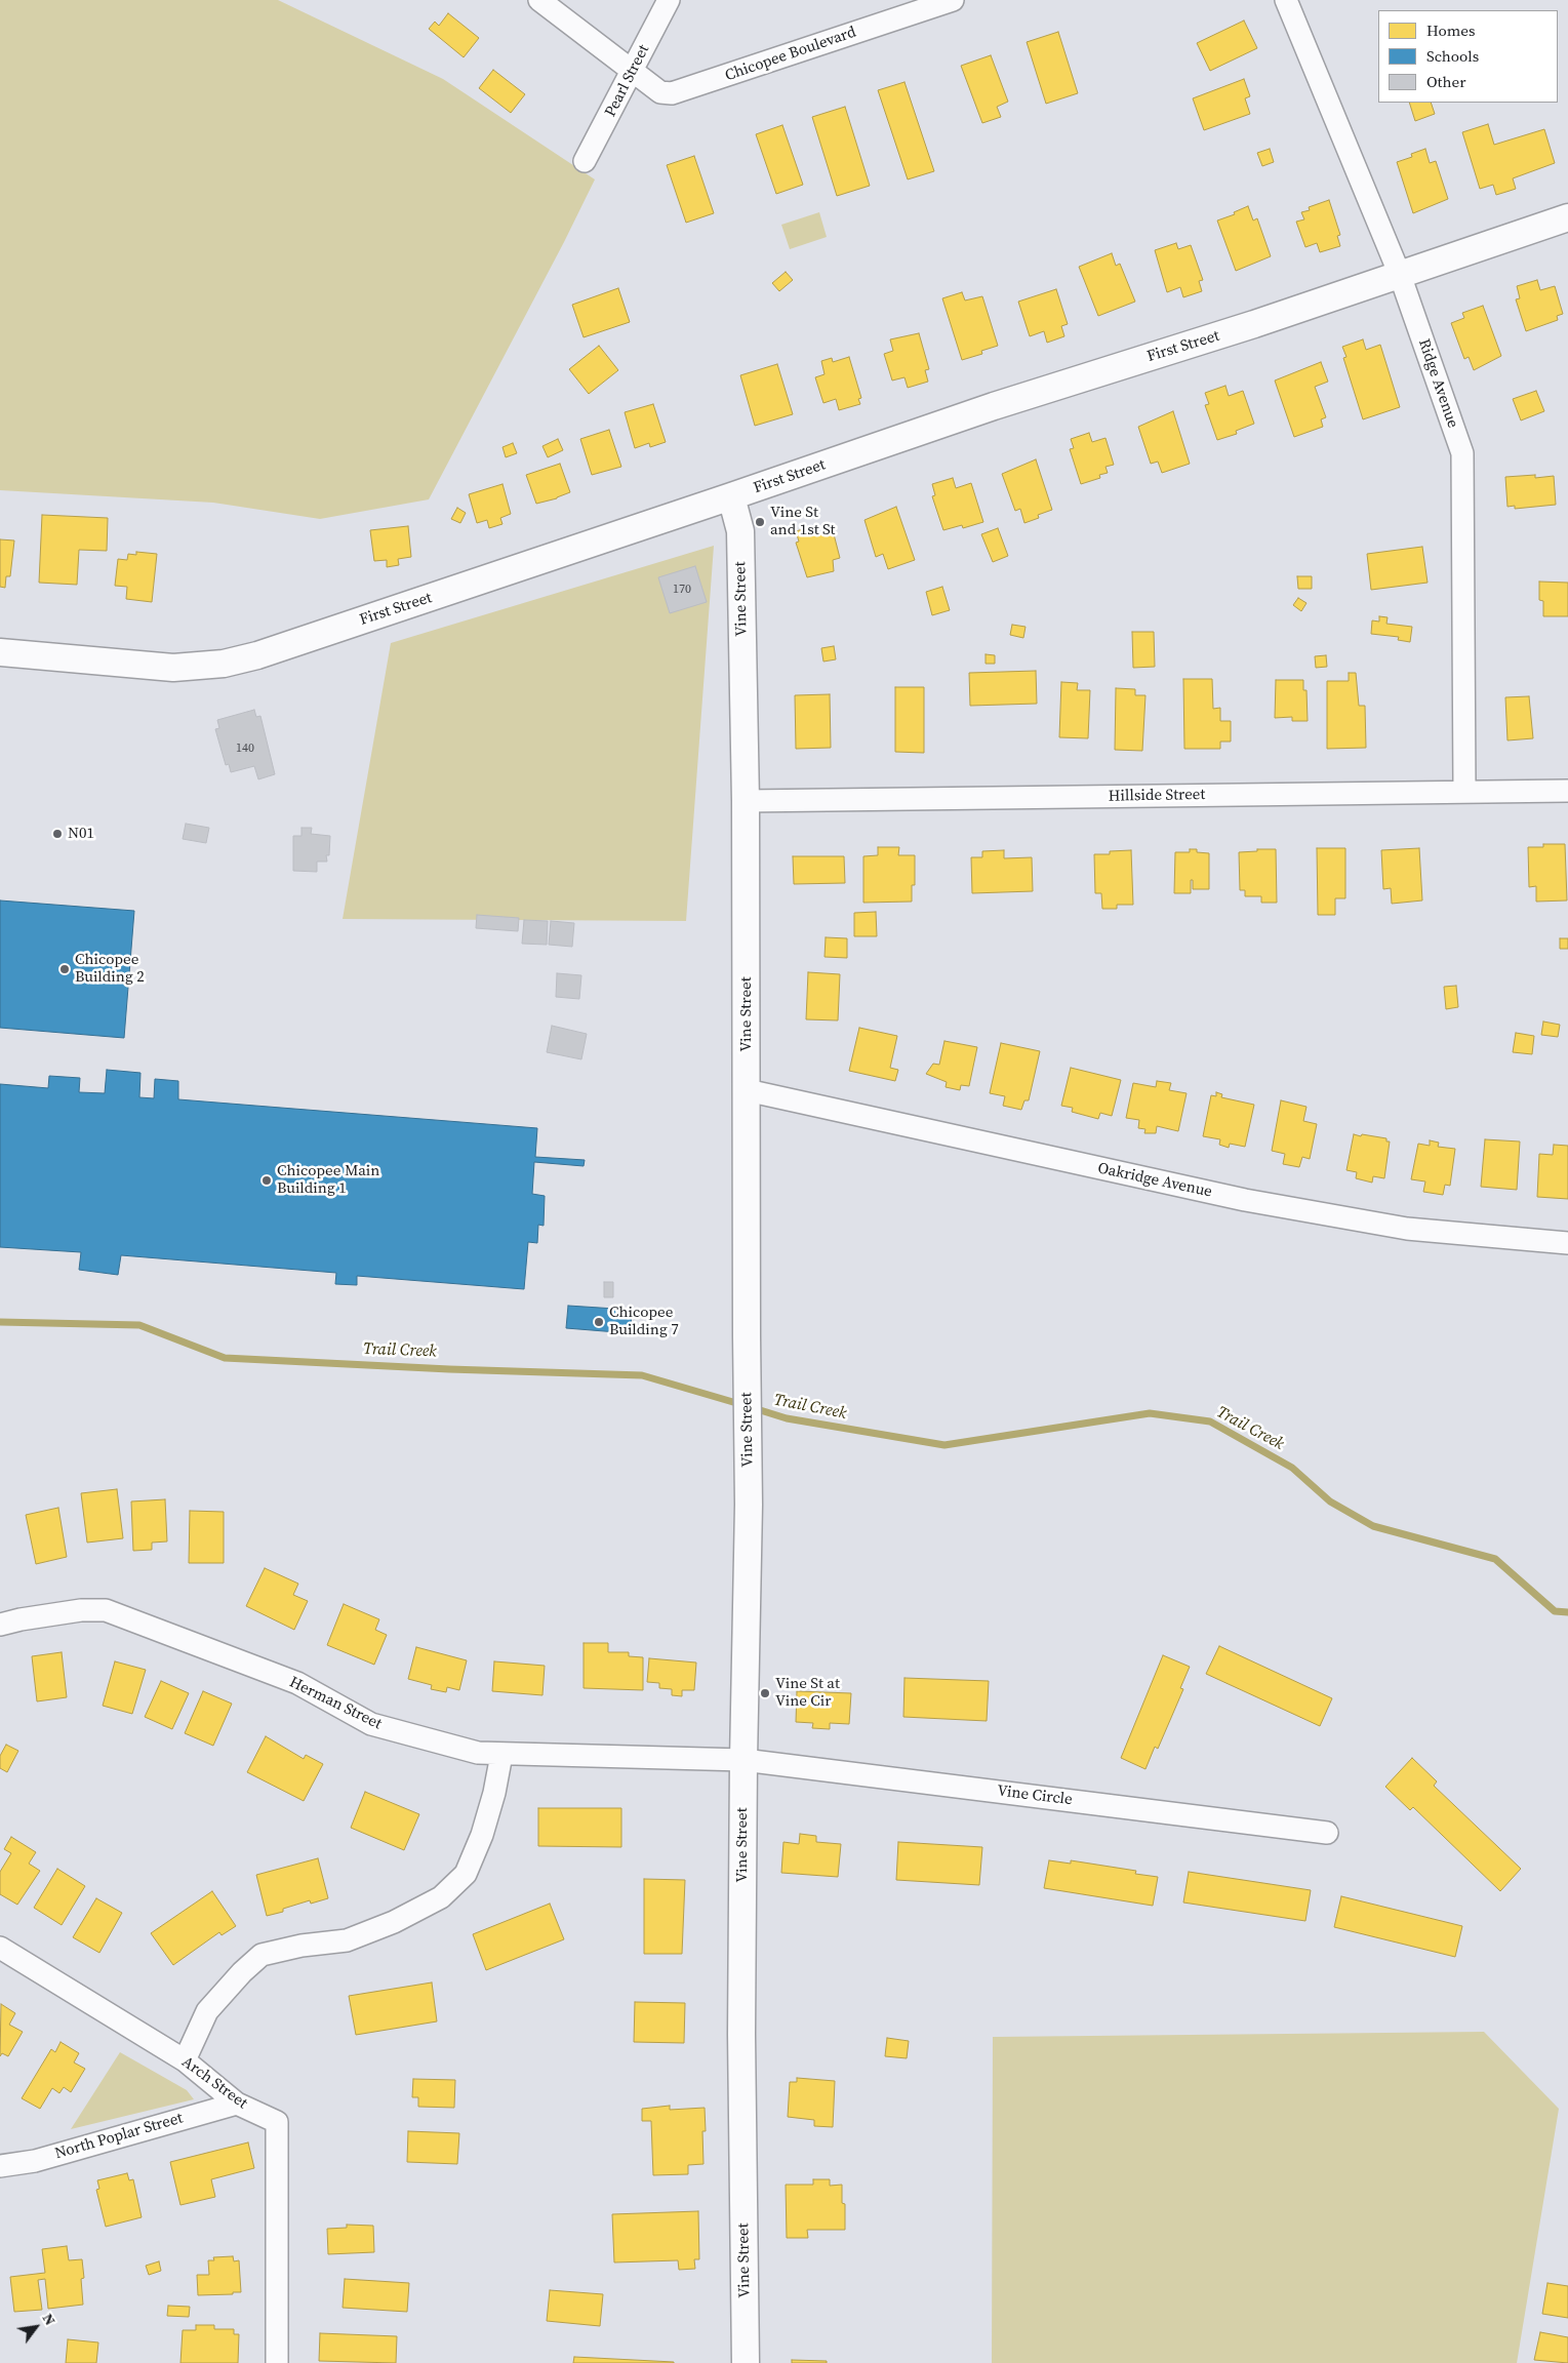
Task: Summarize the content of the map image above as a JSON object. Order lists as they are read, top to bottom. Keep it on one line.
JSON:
{"streets":{"street":["Chicopee Boulevard","Pearl Street","First Street","Ridge Avenue","Vine Street","Hillside Street","Oakridge Avenue","Herman Street","Vine Circle","Arch Street","North Poplar Street"]},"crossings":[["Chicopee Boulevard","Pearl Street"],["First Street","Ridge Avenue"],["First Street","Vine Street"],["Ridge Avenue","Hillside Street"],["Vine Street","Hillside Street"],["Vine Street","Oakridge Avenue"],["Vine Street","Herman Street"],["Vine Street","Vine Circle"],["Herman Street","Vine Circle"],["Arch Street","North Poplar Street"]],"water":["Trail Creek"],"places":["Vine St and 1st St","N01","Chicopee Building 2","Chicopee Main Building 1","Chicopee Building 7","Vine St at Vine Cir"],"house_numbers":["170","140"],"legend":["Homes","Schools","Other"],"north":"top right"}
